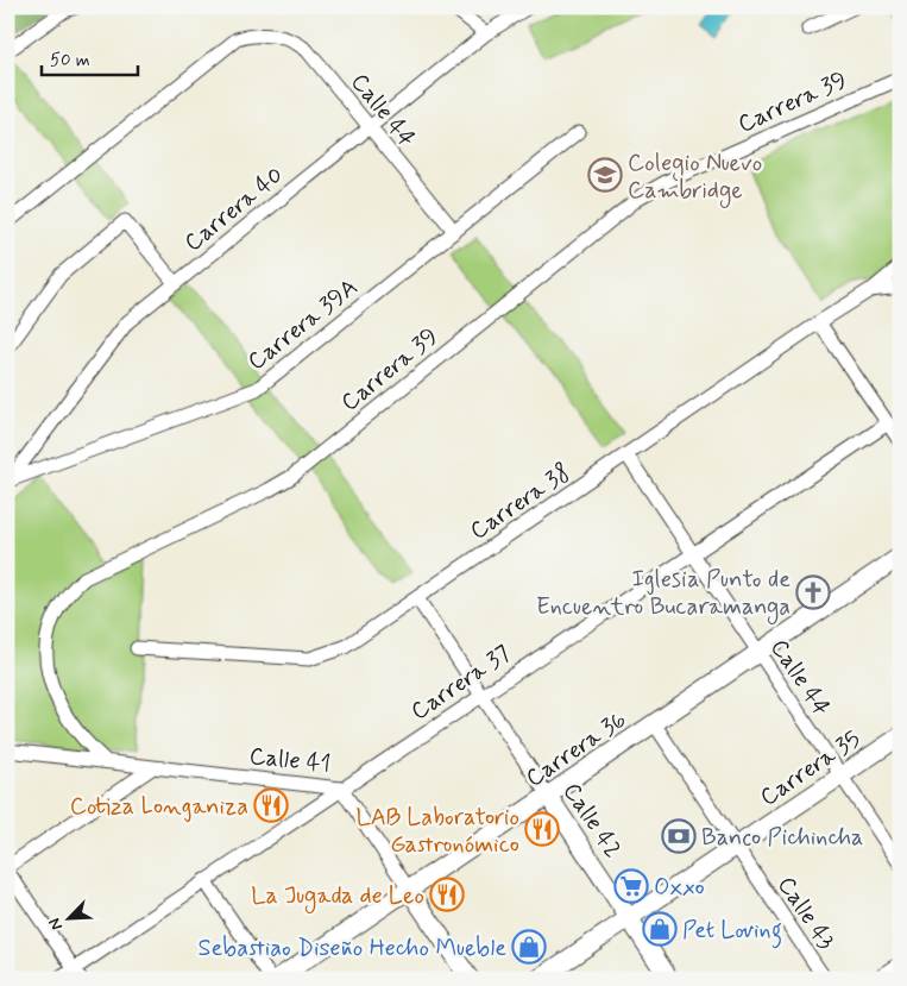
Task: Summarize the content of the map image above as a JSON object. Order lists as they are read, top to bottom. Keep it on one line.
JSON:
{"streets":{"street":["Carrera 39","Calle 44","Carrera 40","Carrera 39A","Carrera 38","Carrera 37","Carrera 36","Calle 41","Carrera 35","Calle 42","Calle 43"]},"crossings":[["Carrera 39","Calle 41"],["Calle 44","Carrera 40"],["Calle 44","Carrera 39A"],["Calle 44","Carrera 38"],["Calle 44","Carrera 37"],["Calle 44","Carrera 36"],["Calle 44","Carrera 35"],["Carrera 40","Carrera 39A"],["Carrera 38","Calle 42"],["Carrera 37","Calle 41"],["Carrera 37","Calle 42"],["Carrera 36","Calle 41"],["Carrera 36","Calle 42"],["Carrera 36","Calle 43"],["Carrera 35","Calle 42"],["Carrera 35","Calle 43"]],"places":{"school or university":["Colegio Nuevo Cambridge"],"church":["Iglesia Punto de Encuentro Bucaramanga"],"restaurant":["Cotiza Longaniza","LAB Laboratorio Gastronómico","La Jugada de Leo"],"bank":["Banco Pichincha"],"supermarket":["Oxxo"],"shop":["Pet Loving","Sebastiao Diseño Hecho Mueble"]},"scale_bar":"50 m","north":"bottom left"}
